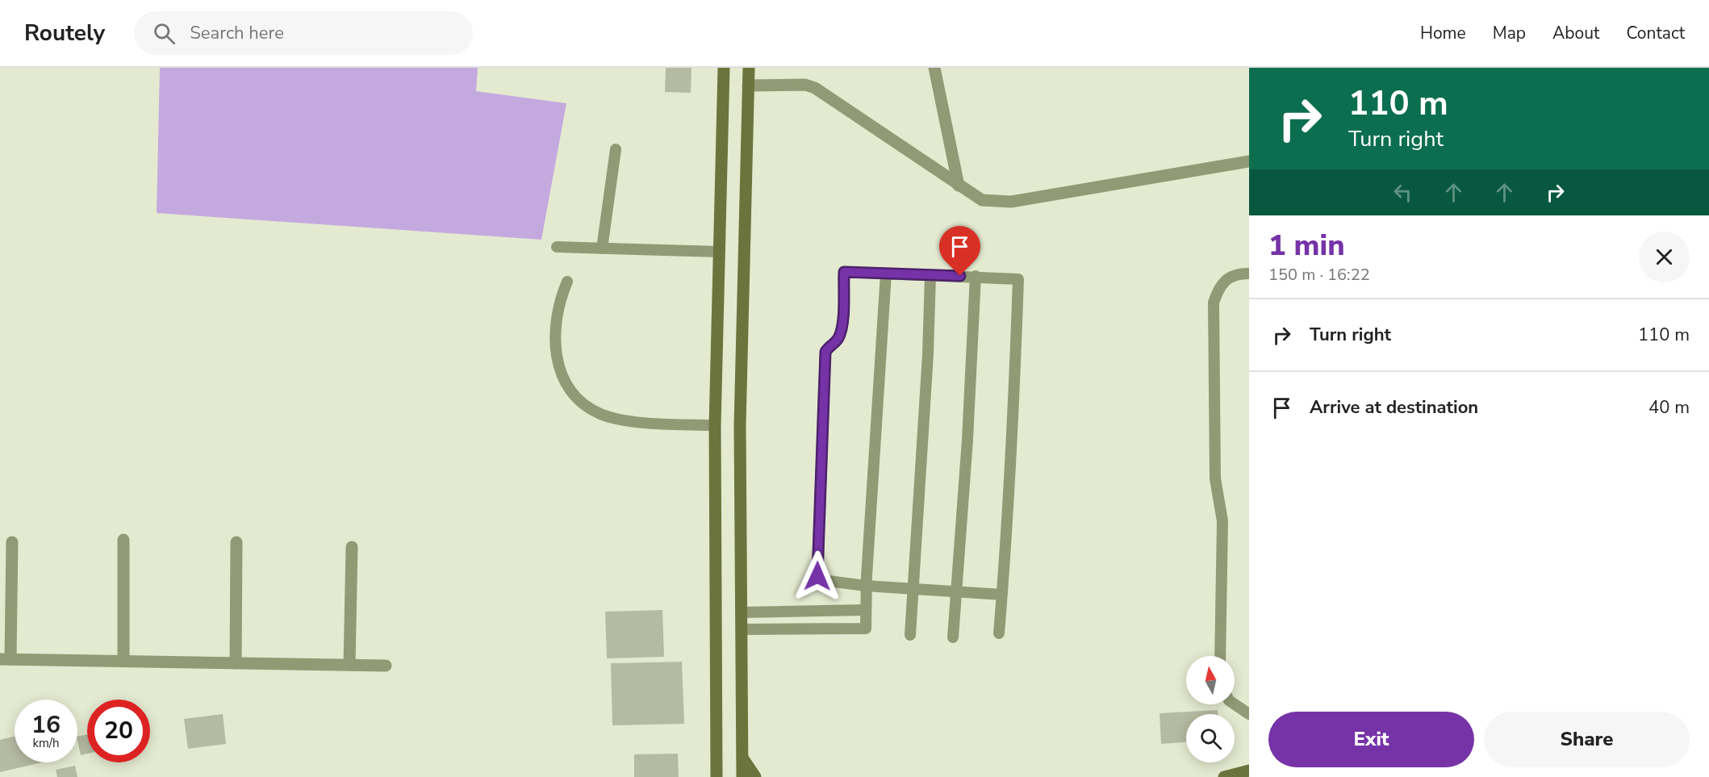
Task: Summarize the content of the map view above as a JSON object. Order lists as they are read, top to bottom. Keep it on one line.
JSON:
{"north":"top","page":{"header":"Routely","search":"Search here","nav":["Home","Map","About","Contact"],"turn":["110 m","Turn right"],"heading":["1 min","150 m · 16:22"],"list":[{"name":"Turn right","value":"110 m"},{"name":"Arrive at destination","value":"40 m"}],"speed":"16 km/h","limit":"20","buttons":["Exit","Share"]}}
